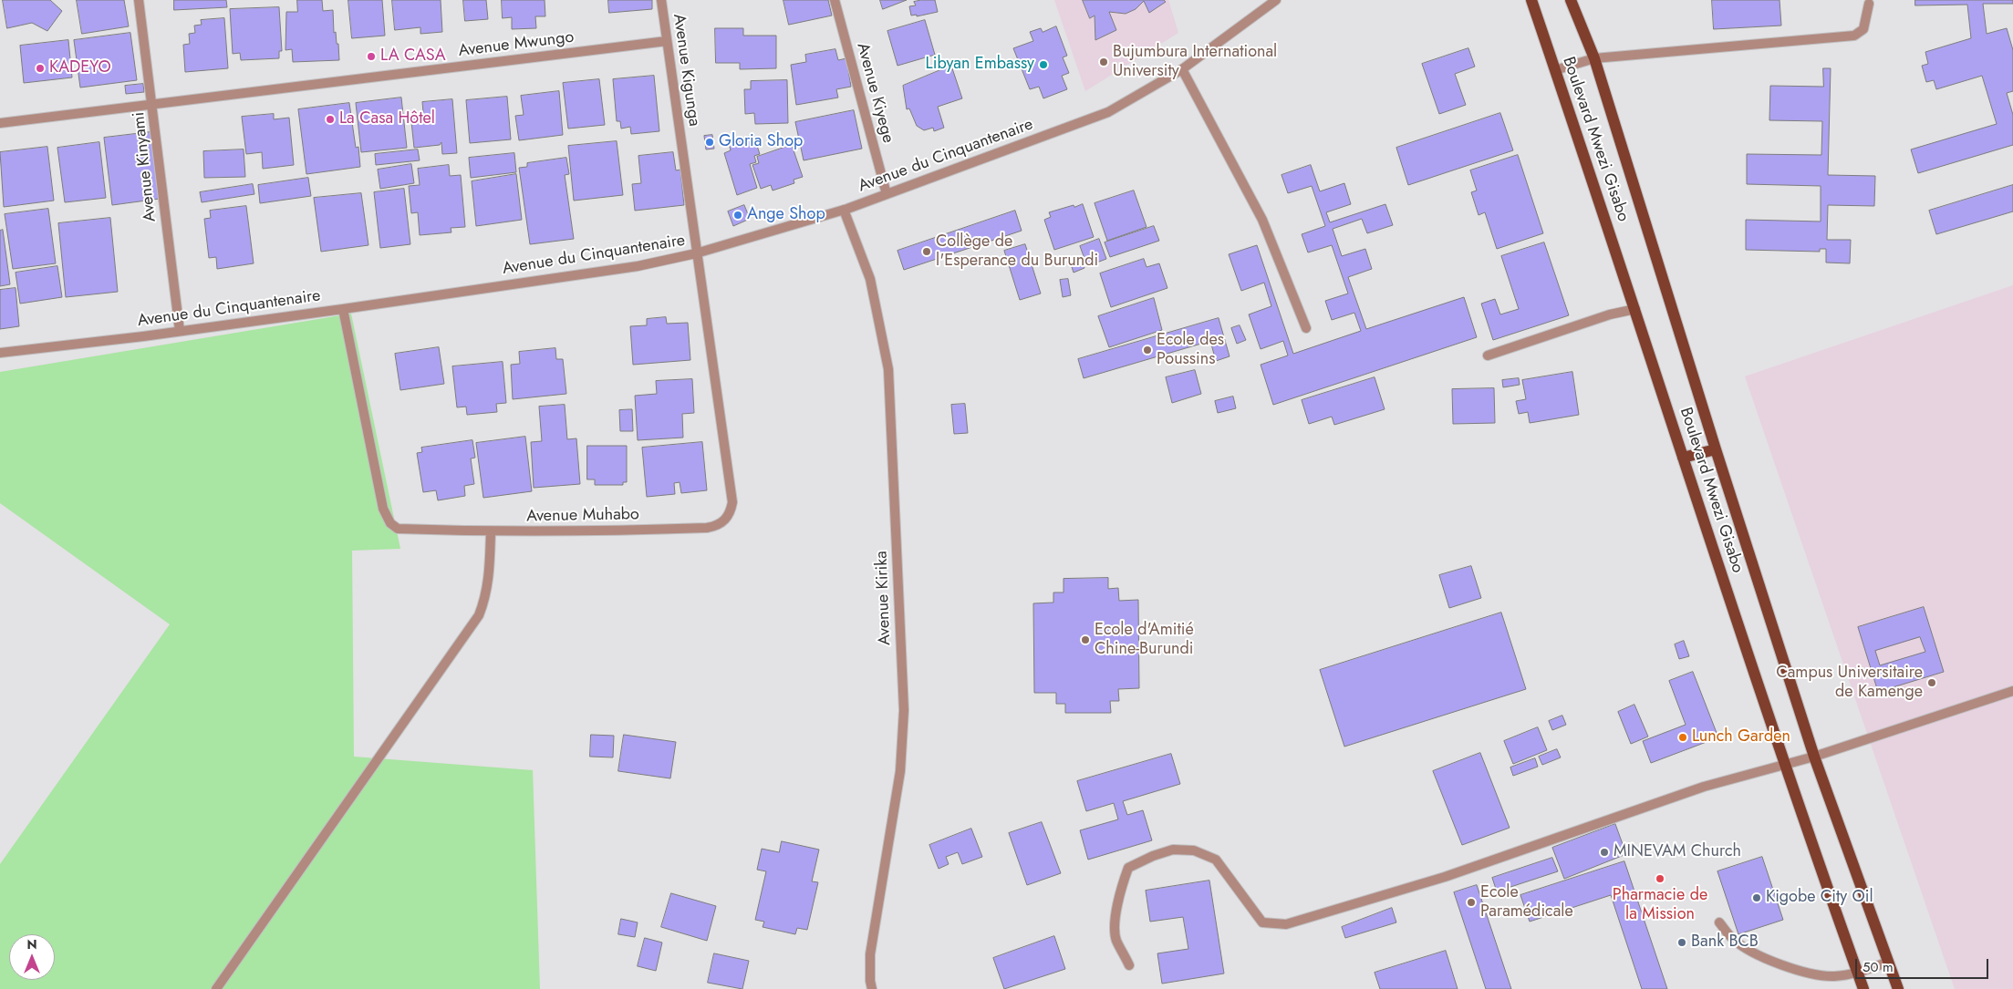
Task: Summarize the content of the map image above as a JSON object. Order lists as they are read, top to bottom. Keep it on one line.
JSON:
{"streets":{"main road":["Boulevard Mwezi Gisabo"],"street":["Avenue Mwungo","Avenue Kigunga","Avenue Kiyege","Avenue du Cinquantenaire","Avenue Kinyami","Avenue Muhabo","Avenue Kirika"]},"crossings":[["Avenue Mwungo","Avenue Kigunga"],["Avenue Mwungo","Avenue Kinyami"],["Avenue Kigunga","Avenue du Cinquantenaire"],["Avenue Kigunga","Avenue Muhabo"],["Avenue Kiyege","Avenue du Cinquantenaire"],["Avenue du Cinquantenaire","Avenue Kinyami"],["Avenue du Cinquantenaire","Avenue Muhabo"],["Avenue du Cinquantenaire","Avenue Kirika"]],"places":["LA CASA","Bujumbura International University","Libyan Embassy","KADEYO","La Casa Hôtel","Gloria Shop","Ange Shop","Collège de l'Esperance du Burundi","Ecole des Poussins","Ecole d'Amitié Chine-Burundi","Campus Universitaire de Kamenge","Lunch Garden","MINEVAM Church","Pharmacie de la Mission","Kigobe City Oil","Ecole Paramédicale","Bank BCB"],"scale_bar":"50 m","north":"top"}
